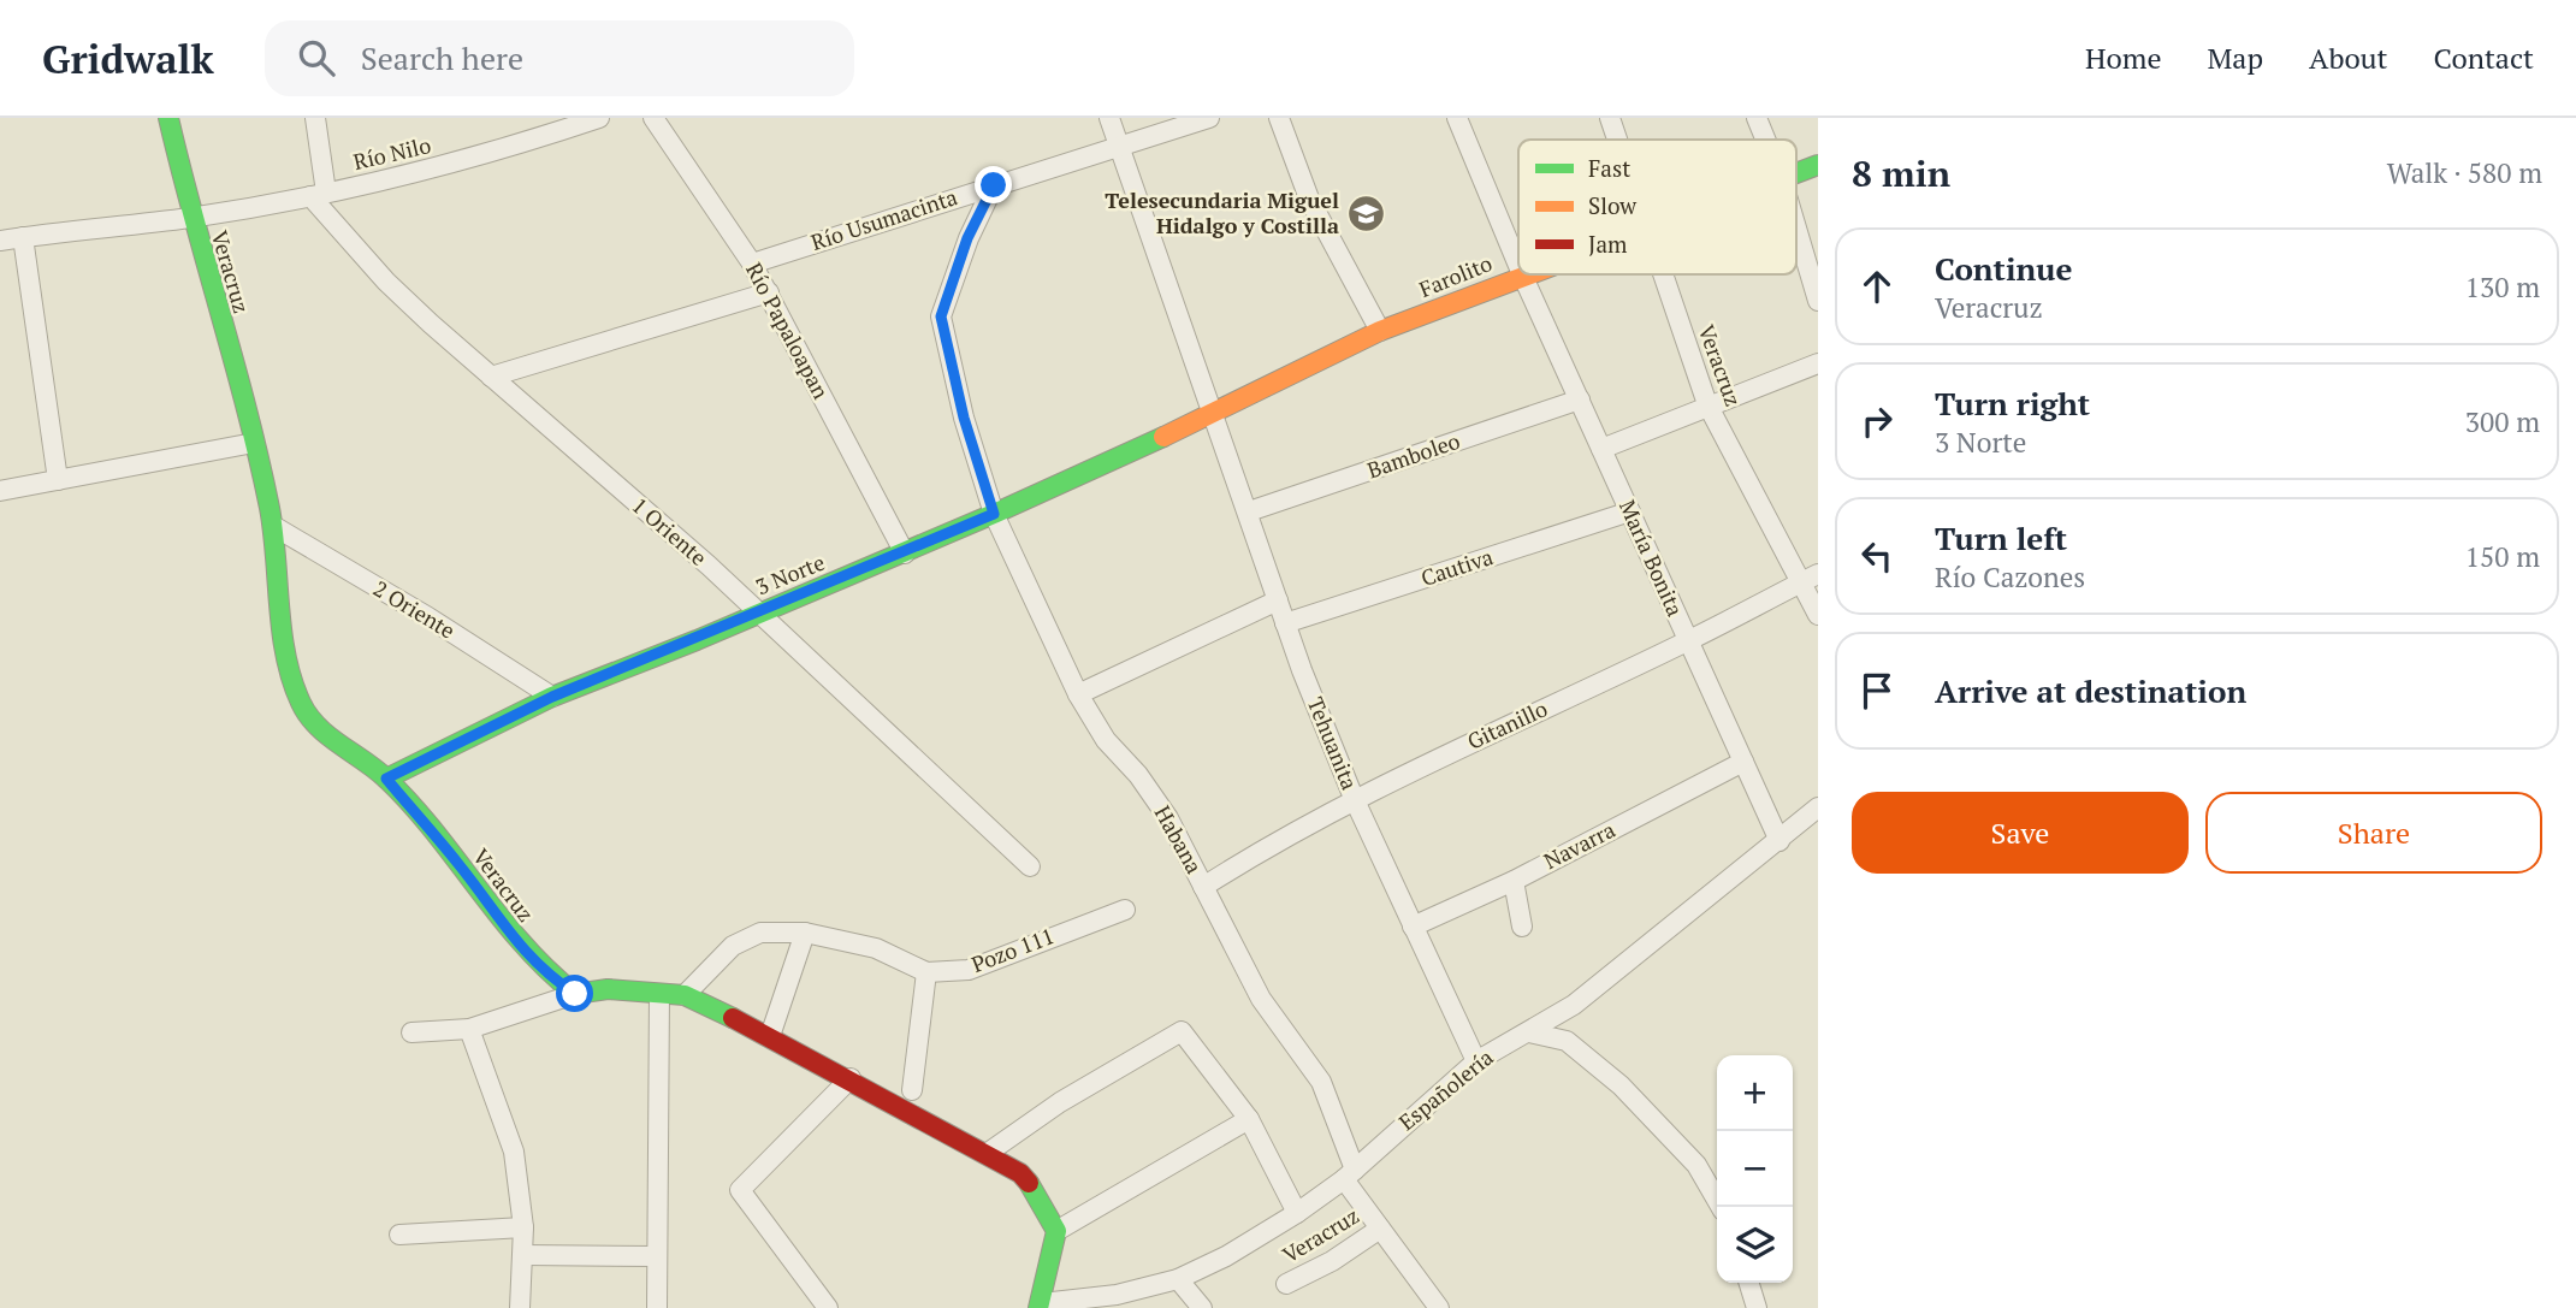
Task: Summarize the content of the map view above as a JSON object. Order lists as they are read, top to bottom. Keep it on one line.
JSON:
{"streets":{"street":["Río Nilo","Río Usumacinta","Veracruz","Farolito","Río Papaloapan","Bamboleo","1 Oriente","María Bonita","Cautiva","3 Norte","2 Oriente","Gitanillo","Tehuanita","Habana","Navarra","Pozo 111","Españolería"]},"crossings":[["Río Nilo","Veracruz"],["Río Nilo","1 Oriente"],["Río Usumacinta","Río Papaloapan"],["Río Usumacinta","Tehuanita"],["Río Usumacinta","Habana"],["Veracruz","3 Norte"],["Veracruz","2 Oriente"],["Veracruz","Gitanillo"],["Veracruz","Habana"],["Farolito","María Bonita"],["Farolito","3 Norte"],["Farolito","Tehuanita"],["Río Papaloapan","3 Norte"],["Bamboleo","María Bonita"],["Bamboleo","Tehuanita"],["1 Oriente","3 Norte"],["María Bonita","Cautiva"],["María Bonita","Gitanillo"],["María Bonita","Navarra"],["María Bonita","Españolería"],["Cautiva","Tehuanita"],["3 Norte","2 Oriente"],["3 Norte","Tehuanita"],["3 Norte","Habana"],["Gitanillo","Tehuanita"],["Gitanillo","Habana"],["Tehuanita","Navarra"],["Tehuanita","Españolería"],["Habana","Españolería"]],"places":{"school or university":["Telesecundaria Miguel Hidalgo y Costilla"]},"legend":["Fast","Slow","Jam"],"page":{"header":"Gridwalk","search":"Search here","nav":["Home","Map","About","Contact"],"heading":["8 min","Walk · 580 m"],"list":[["Continue","Veracruz","130 m"],["Turn right","3 Norte","300 m"],["Turn left","Río Cazones","150 m"],"Arrive at destination"],"buttons":["Save","Share"],"map_buttons":["+","−"]}}
